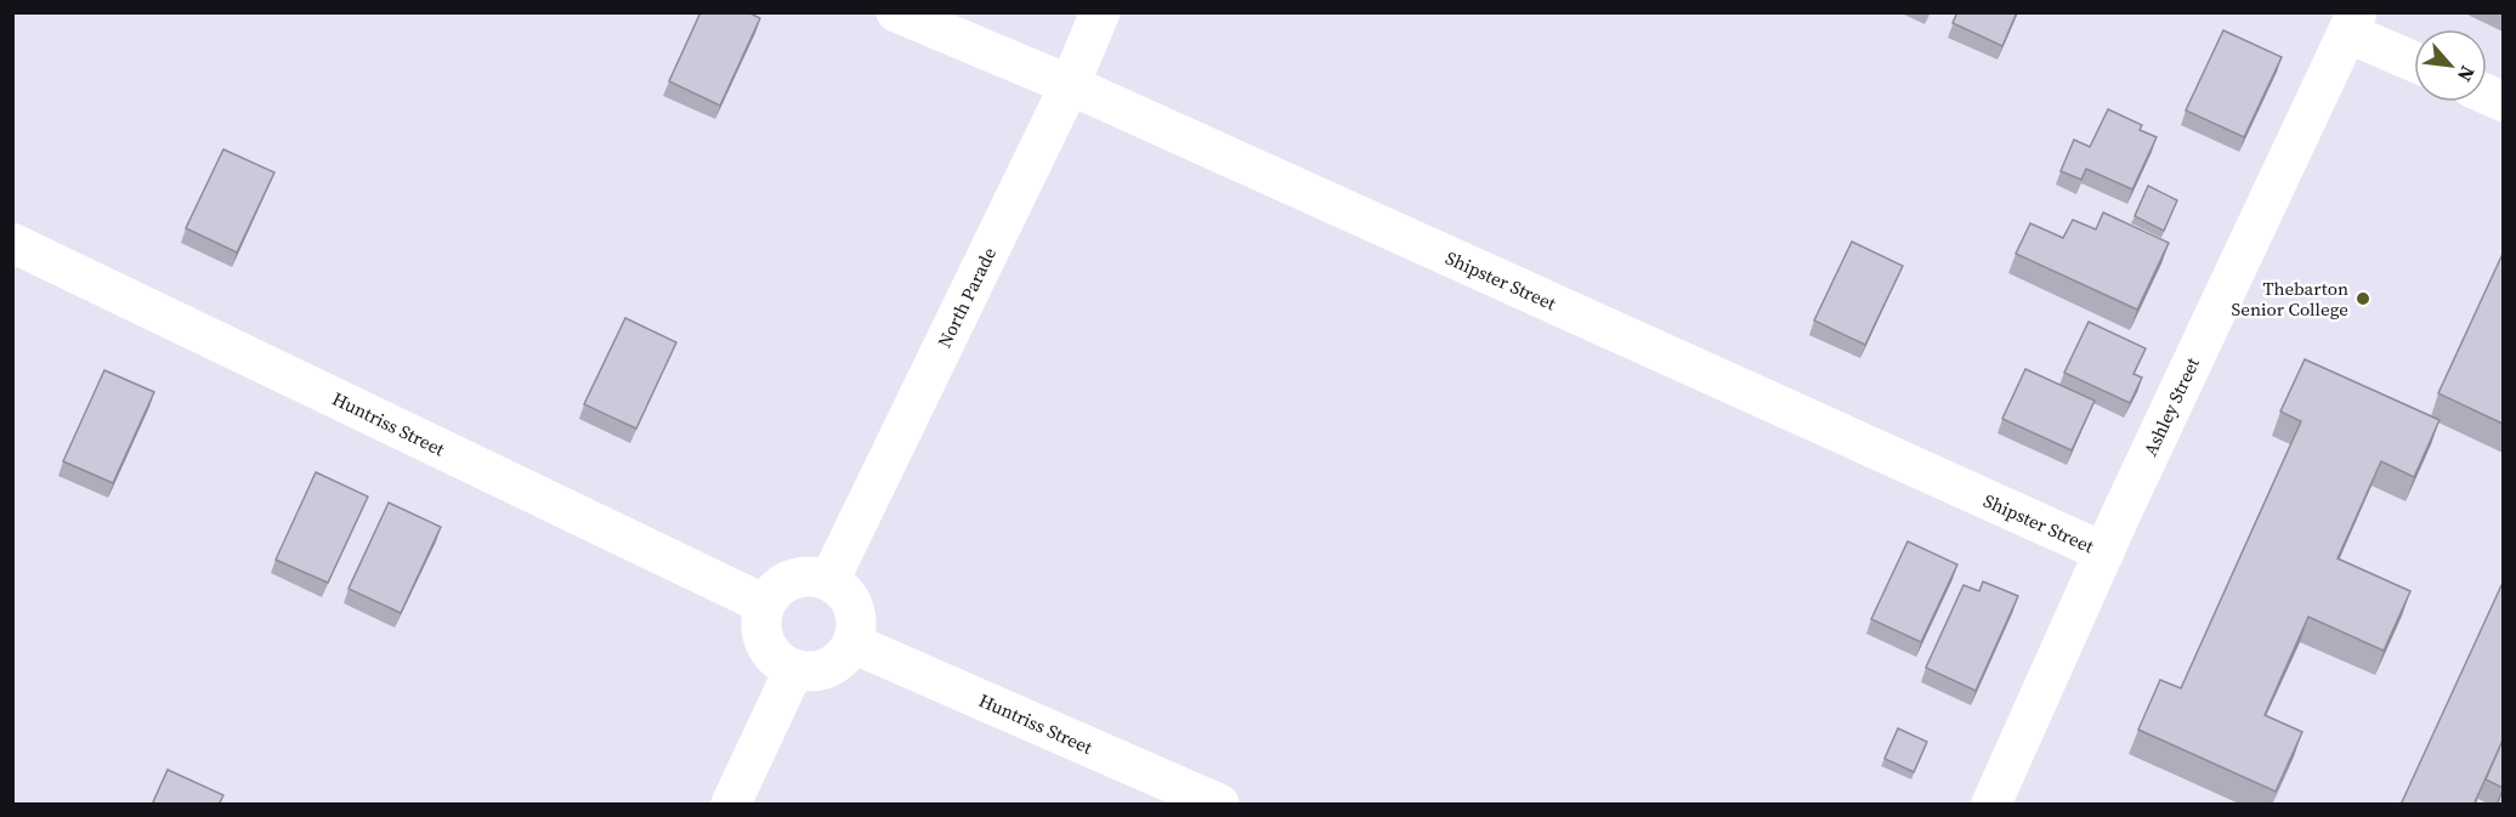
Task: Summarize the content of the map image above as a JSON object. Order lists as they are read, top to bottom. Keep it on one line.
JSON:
{"streets":{"street":["Shipster Street","North Parade","Ashley Street","Huntriss Street"]},"crossings":[["Shipster Street","North Parade"],["Shipster Street","Ashley Street"],["North Parade","Huntriss Street"]],"places":["Thebarton Senior College"],"north":"bottom right"}
